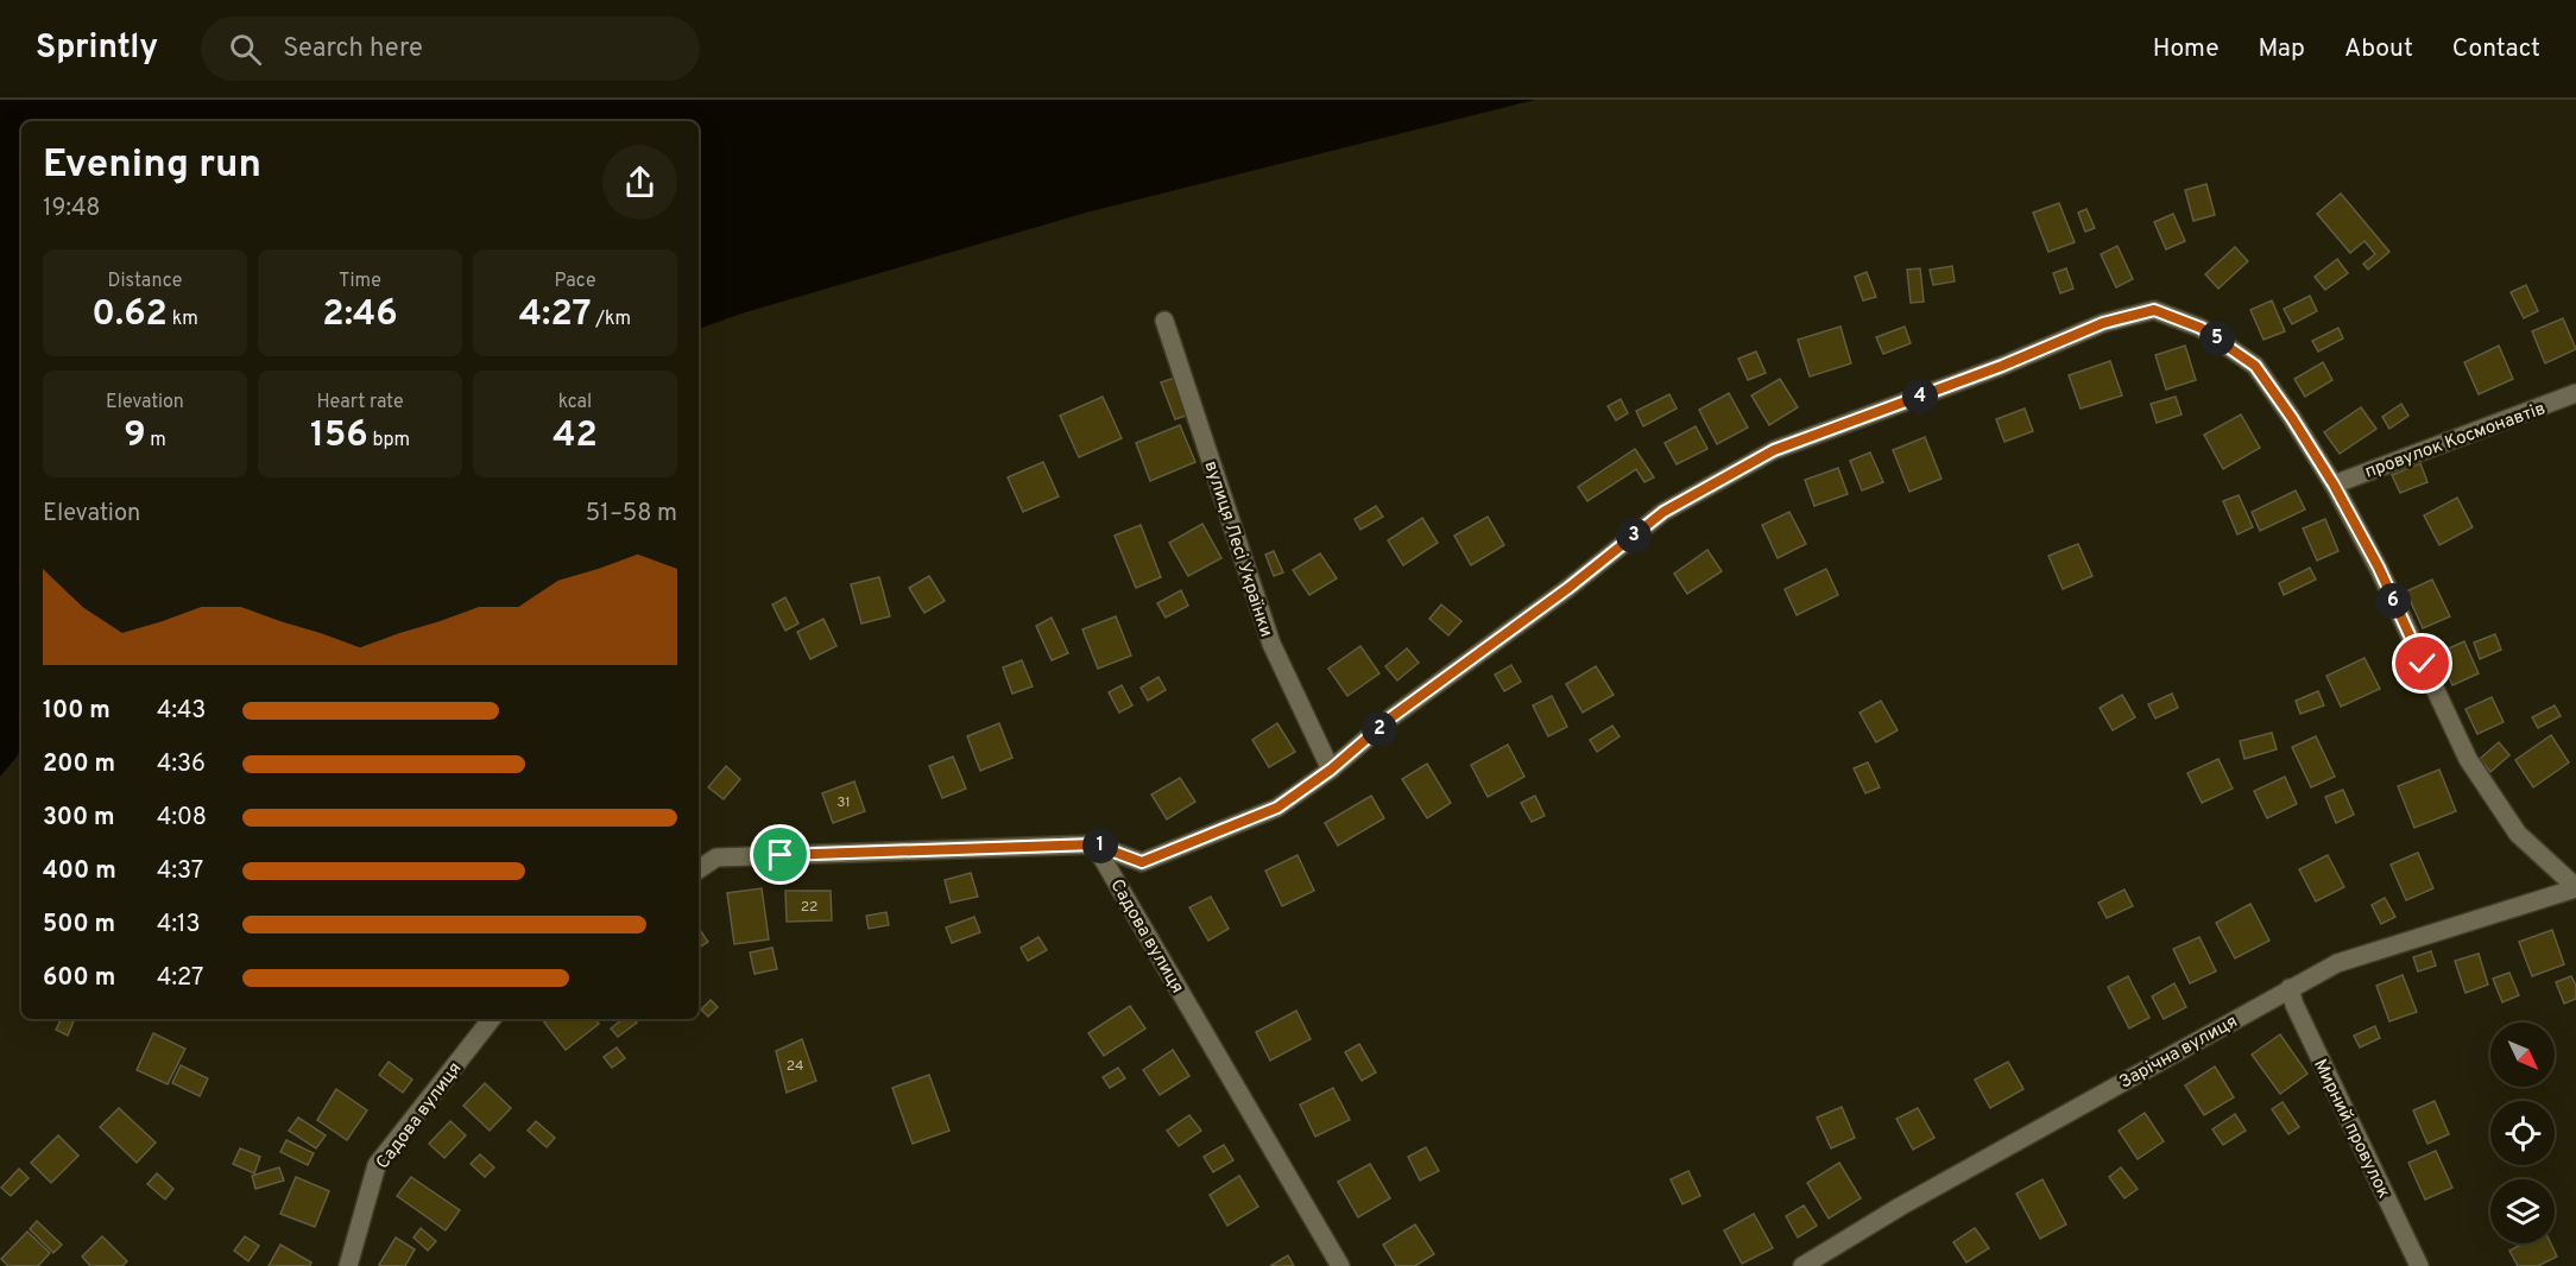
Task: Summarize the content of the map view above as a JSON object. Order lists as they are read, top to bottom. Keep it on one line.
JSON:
{"streets":{"street":["провулок Космонавтів","вулиця Лесі Українки","Садова вулиця","Зарічна вулиця","Мирний провулок"]},"crossings":[["Зарічна вулиця","Мирний провулок"]],"house_numbers":["31","22","24"],"north":"bottom right","page":{"header":"Sprintly","search":"Search here","nav":["Home","Map","About","Contact"],"heading":["Evening run","19:48"],"stats":[["Distance","0.62 km"],["Time","2:46"],["Pace","4:27 /km"],["Elevation","9 m"],["Heart rate","156 bpm"],["kcal","42"]],"pins":["5","4","3","6","2","1"],"chart":["Elevation","51–58 m"],"list":[{"name":"100 m","note":"4:43"},{"name":"200 m","note":"4:36"},{"name":"300 m","note":"4:08"},{"name":"400 m","note":"4:37"},{"name":"500 m","note":"4:13"},{"name":"600 m","note":"4:27"}]}}
